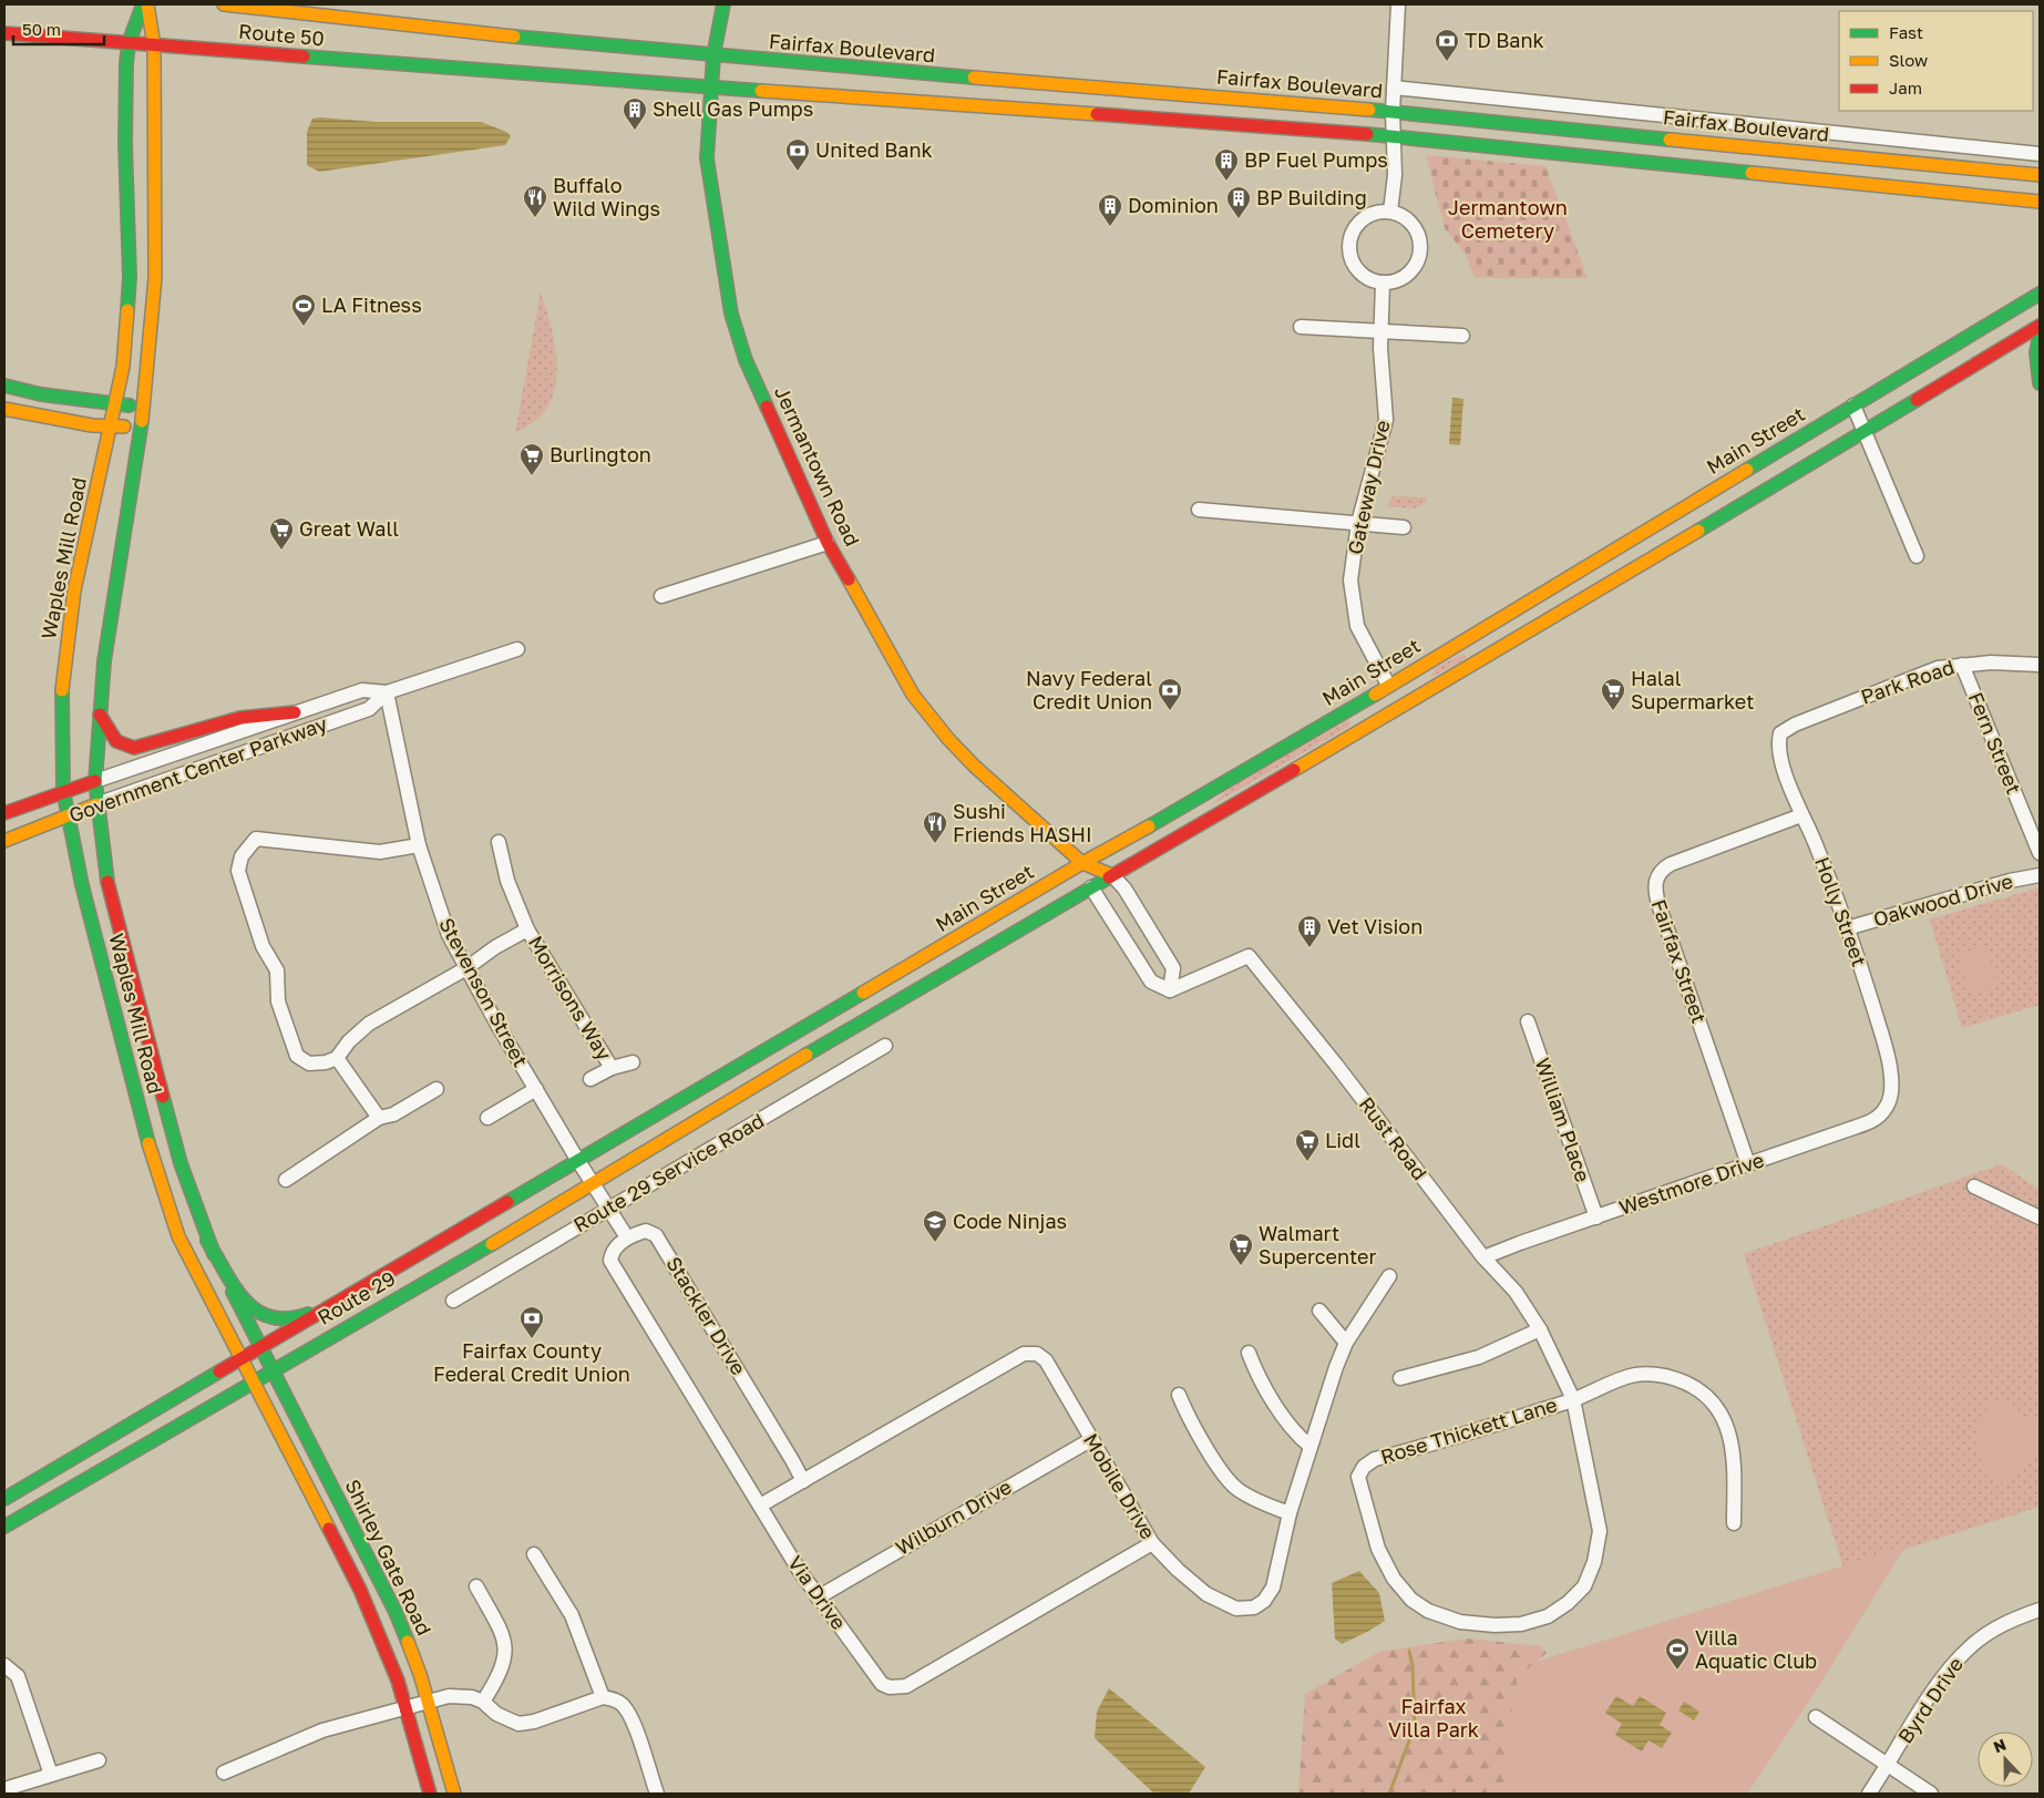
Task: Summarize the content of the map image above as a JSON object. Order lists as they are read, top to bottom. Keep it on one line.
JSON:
{"streets":{"main road":["Route 50","Fairfax Boulevard","Main Street","Jermantown Road","Waples Mill Road","Government Center Parkway","Route 29","Shirley Gate Road"],"street":["Gateway Drive","Park Road","Fern Street","Oakwood Drive","Holly Street","Fairfax Street","Stevenson Street","Morrisons Way","William Place","Rust Road","Route 29 Service Road","Westmore Drive","Stackler Drive","Rose Thickett Lane","Mobile Drive","Wilburn Drive","Via Drive","Byrd Drive"]},"crossings":[["Route 50","Fairfax Boulevard"],["Route 50","Waples Mill Road"],["Fairfax Boulevard","Jermantown Road"],["Main Street","Jermantown Road"],["Main Street","Gateway Drive"],["Main Street","Route 29"],["Jermantown Road","Route 29"],["Waples Mill Road","Government Center Parkway"],["Waples Mill Road","Route 29"],["Waples Mill Road","Shirley Gate Road"],["Park Road","Fern Street"],["Park Road","Holly Street"],["Government Center Parkway","Stevenson Street"],["Oakwood Drive","Holly Street"],["Holly Street","Fairfax Street"],["Holly Street","Westmore Drive"],["Fairfax Street","Westmore Drive"],["Stevenson Street","Morrisons Way"],["Stevenson Street","Route 29"],["William Place","Westmore Drive"],["Rust Road","Westmore Drive"],["Rust Road","Rose Thickett Lane"],["Route 29","Shirley Gate Road"],["Stackler Drive","Mobile Drive"],["Stackler Drive","Via Drive"],["Mobile Drive","Wilburn Drive"],["Mobile Drive","Via Drive"],["Wilburn Drive","Via Drive"]],"parks":["Jermantown Cemetery","Fairfax Villa Park"],"places":{"bank":["TD Bank","United Bank","Navy Federal Credit Union","Fairfax County Federal Credit Union"],"building":["Shell Gas Pumps","BP Fuel Pumps","BP Building","Dominion","Vet Vision"],"restaurant":["Buffalo Wild Wings","Sushi Friends HASHI"],"sports":["LA Fitness","Villa Aquatic Club"],"supermarket":["Burlington","Great Wall","Halal Supermarket","Lidl","Walmart Supercenter"],"school or university":["Code Ninjas"]},"legend":["Fast","Slow","Jam"],"scale_bar":"50 m","north":"top"}
